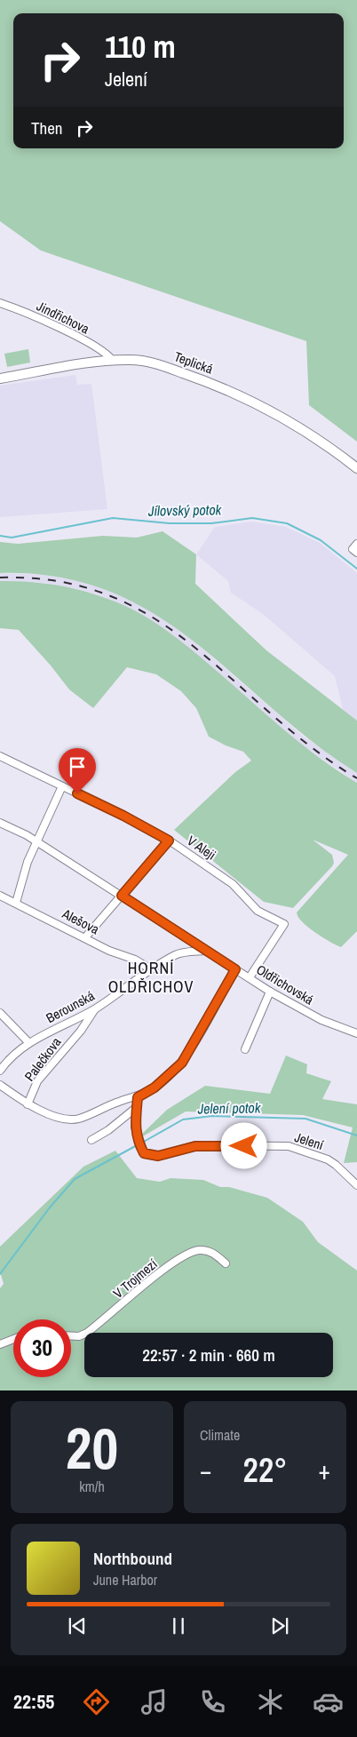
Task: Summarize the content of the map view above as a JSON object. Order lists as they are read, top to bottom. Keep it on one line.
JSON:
{"streets":{"main road":["Teplická"],"street":["Jindřichova","V Aleji","Alešova","Oldřichovská","Berounská","Palečkova","Jelení","V Trojmezí"]},"crossings":[["Jindřichova","Teplická"],["V Aleji","Oldřichovská"],["Alešova","Berounská"],["Oldřichovská","Berounská"],["Berounská","Palečkova"]],"districts":["HORNÍ OLDŘICHOV"],"water":["Jílovský potok","Jelení potok"],"page":{"turn":["110 m","Jelení"],"then":"Then","limit":"30","trip":"22:57 · 2 min · 660 m","tile":[["20","km/h"],"Climate"],"heat":["−","22°","+"],"song":["Northbound","June Harbor"],"tabs":"22:55"}}
